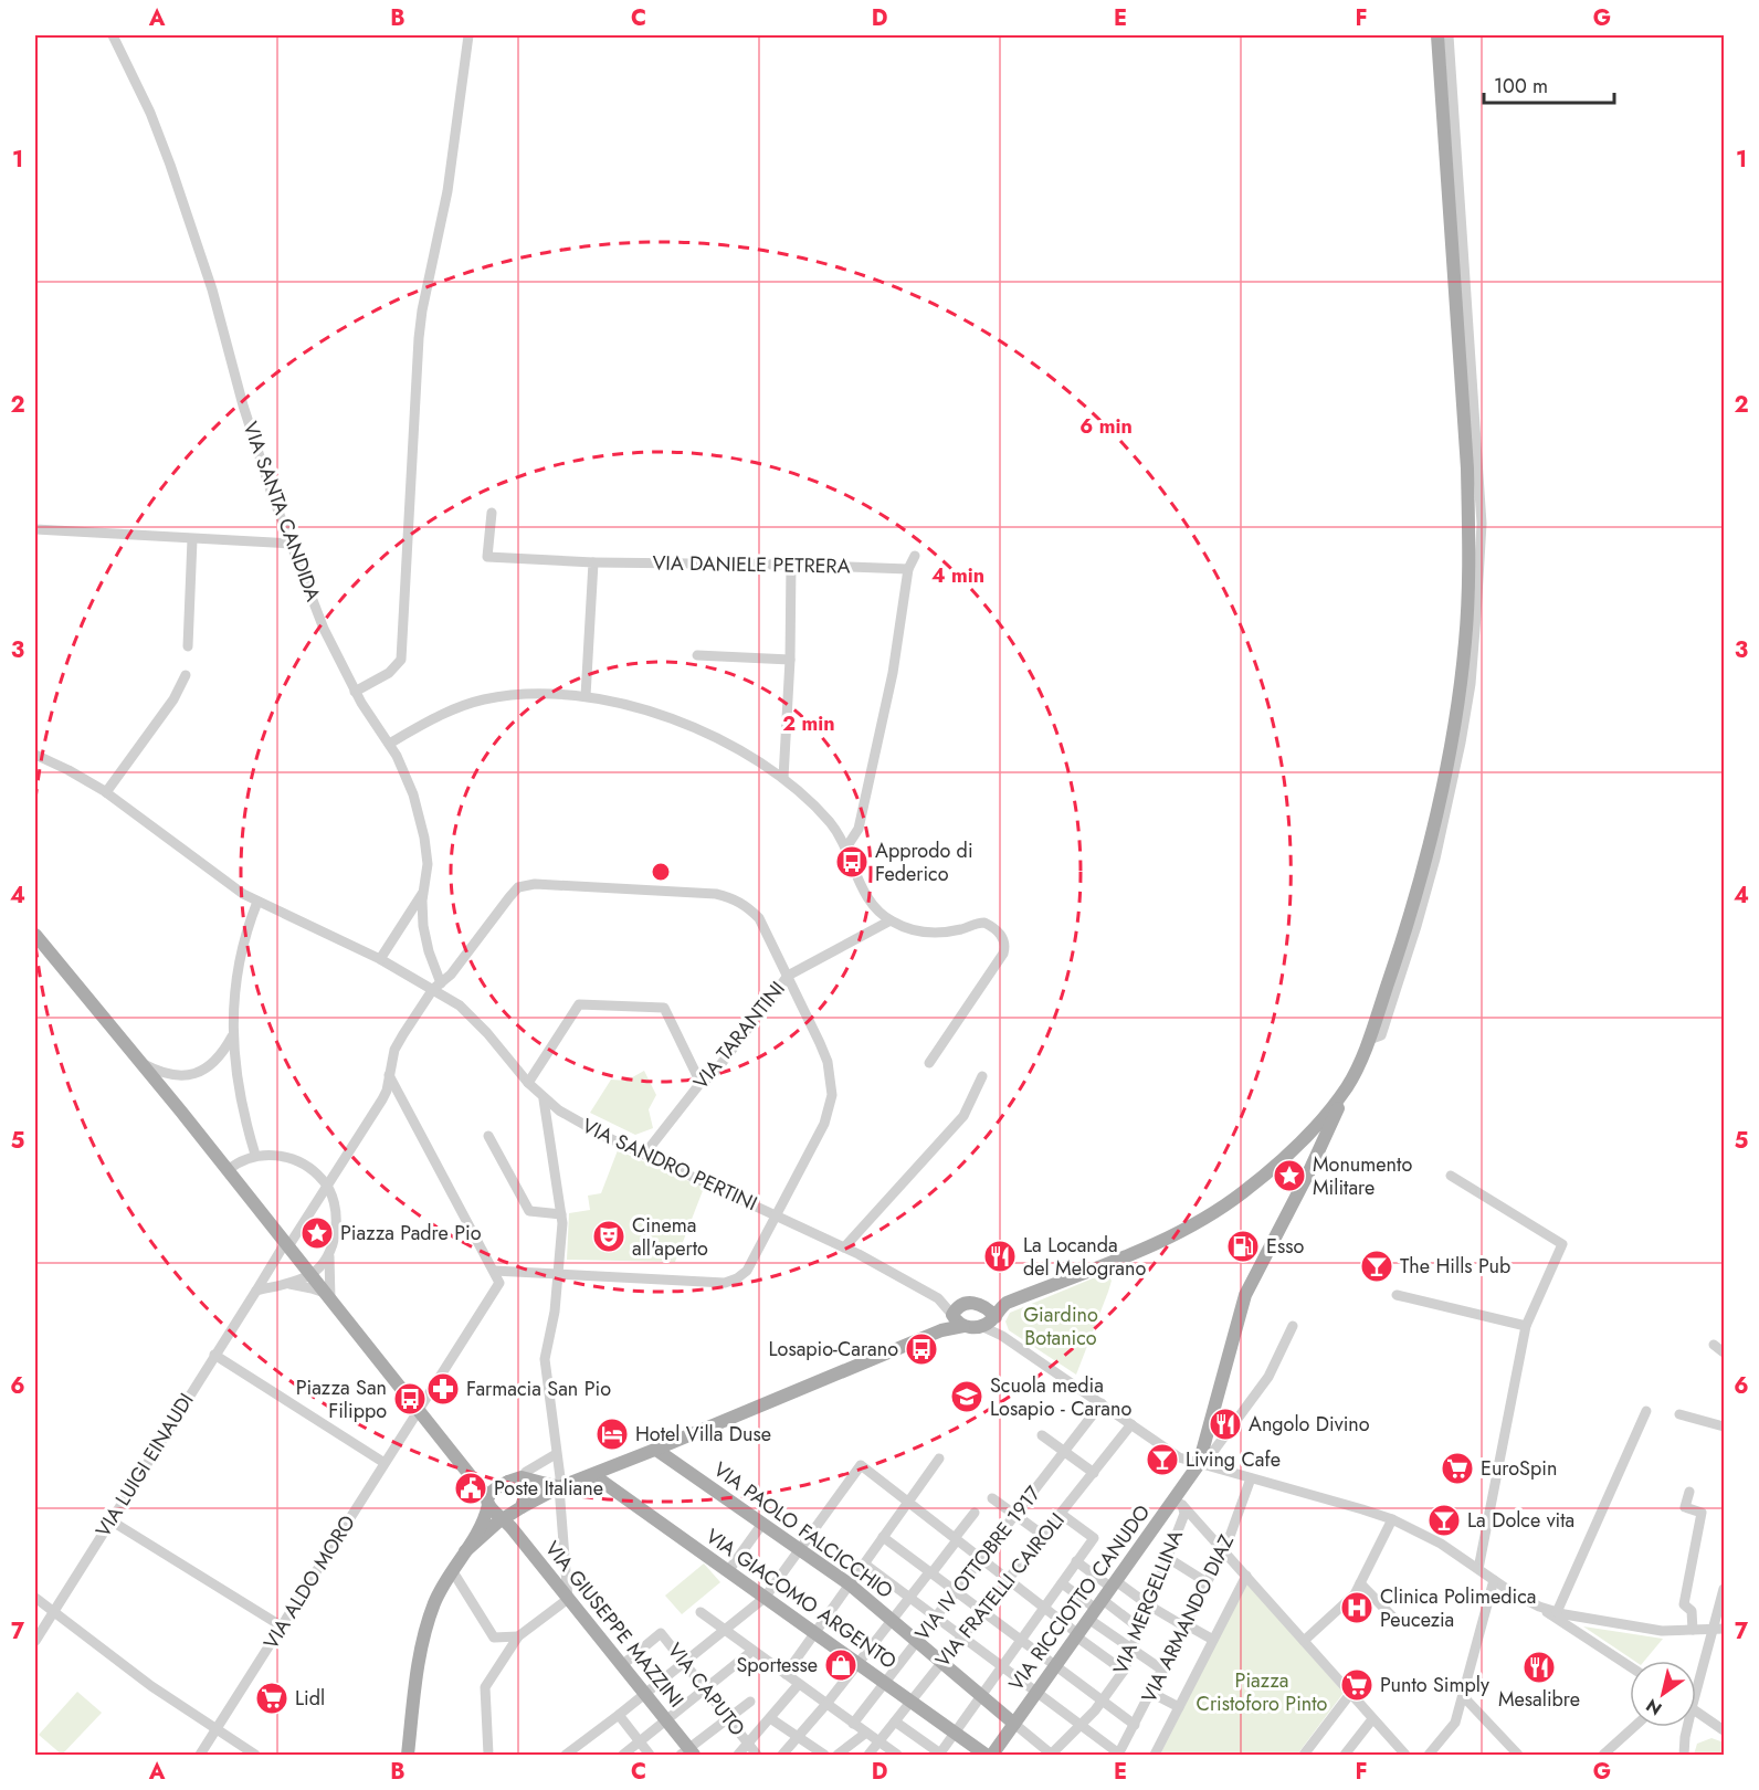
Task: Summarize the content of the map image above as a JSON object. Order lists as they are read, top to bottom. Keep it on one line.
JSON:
{"streets":{"main road":["VIA PAOLO FALCICCHIO","VIA RICCIOTTO CANUDO","VIA GIACOMO ARGENTO","VIA GIUSEPPE MAZZINI"],"street":["VIA SANTA CANDIDA","VIA DANIELE PETRERA","VIA TARANTINI","VIA SANDRO PERTINI","VIA LUIGI EINAUDI","VIA IV OTTOBRE 1917","VIA ALDO MORO","VIA FRATELLI CAIROLI","VIA MERGELLINA","VIA ARMANDO DIAZ","VIA CAPUTO"]},"crossings":[["VIA SANTA CANDIDA","VIA SANDRO PERTINI"],["VIA SANTA CANDIDA","VIA LUIGI EINAUDI"],["VIA TARANTINI","VIA SANDRO PERTINI"],["VIA TARANTINI","VIA LUIGI EINAUDI"],["VIA SANDRO PERTINI","VIA LUIGI EINAUDI"],["VIA LUIGI EINAUDI","VIA ALDO MORO"],["VIA PAOLO FALCICCHIO","VIA IV OTTOBRE 1917"],["VIA PAOLO FALCICCHIO","VIA FRATELLI CAIROLI"],["VIA PAOLO FALCICCHIO","VIA RICCIOTTO CANUDO"],["VIA IV OTTOBRE 1917","VIA GIACOMO ARGENTO"],["VIA FRATELLI CAIROLI","VIA GIACOMO ARGENTO"],["VIA RICCIOTTO CANUDO","VIA MERGELLINA"],["VIA GIUSEPPE MAZZINI","VIA CAPUTO"]],"parks":["Giardino Botanico","Piazza Cristoforo Pinto"],"places":{"bus stop":["Approdo di Federico","Losapio-Carano","Piazza San Filippo"],"place":["Monumento Militare","Piazza Padre Pio"],"theatre":["Cinema all'aperto"],"fuel station":["Esso"],"restaurant":["La Locanda del Melograno","Angolo Divino","Mesalibre"],"bar":["The Hills Pub","Living Cafe","La Dolce vita"],"pharmacy":["Farmacia San Pio"],"school or university":["Scuola media Losapio - Carano"],"hotel":["Hotel Villa Duse"],"supermarket":["EuroSpin","Punto Simply","Lidl"],"public building":["Poste Italiane"],"hospital":["Clinica Polimedica Peucezia"],"shop":["Sportesse"]},"scale_bar":"100 m","north":"bottom left","grid":{"columns":["A","B","C","D","E","F","G"],"rows":["1","2","3","4","5","6","7"]},"rings":["6 min","4 min","2 min"]}
